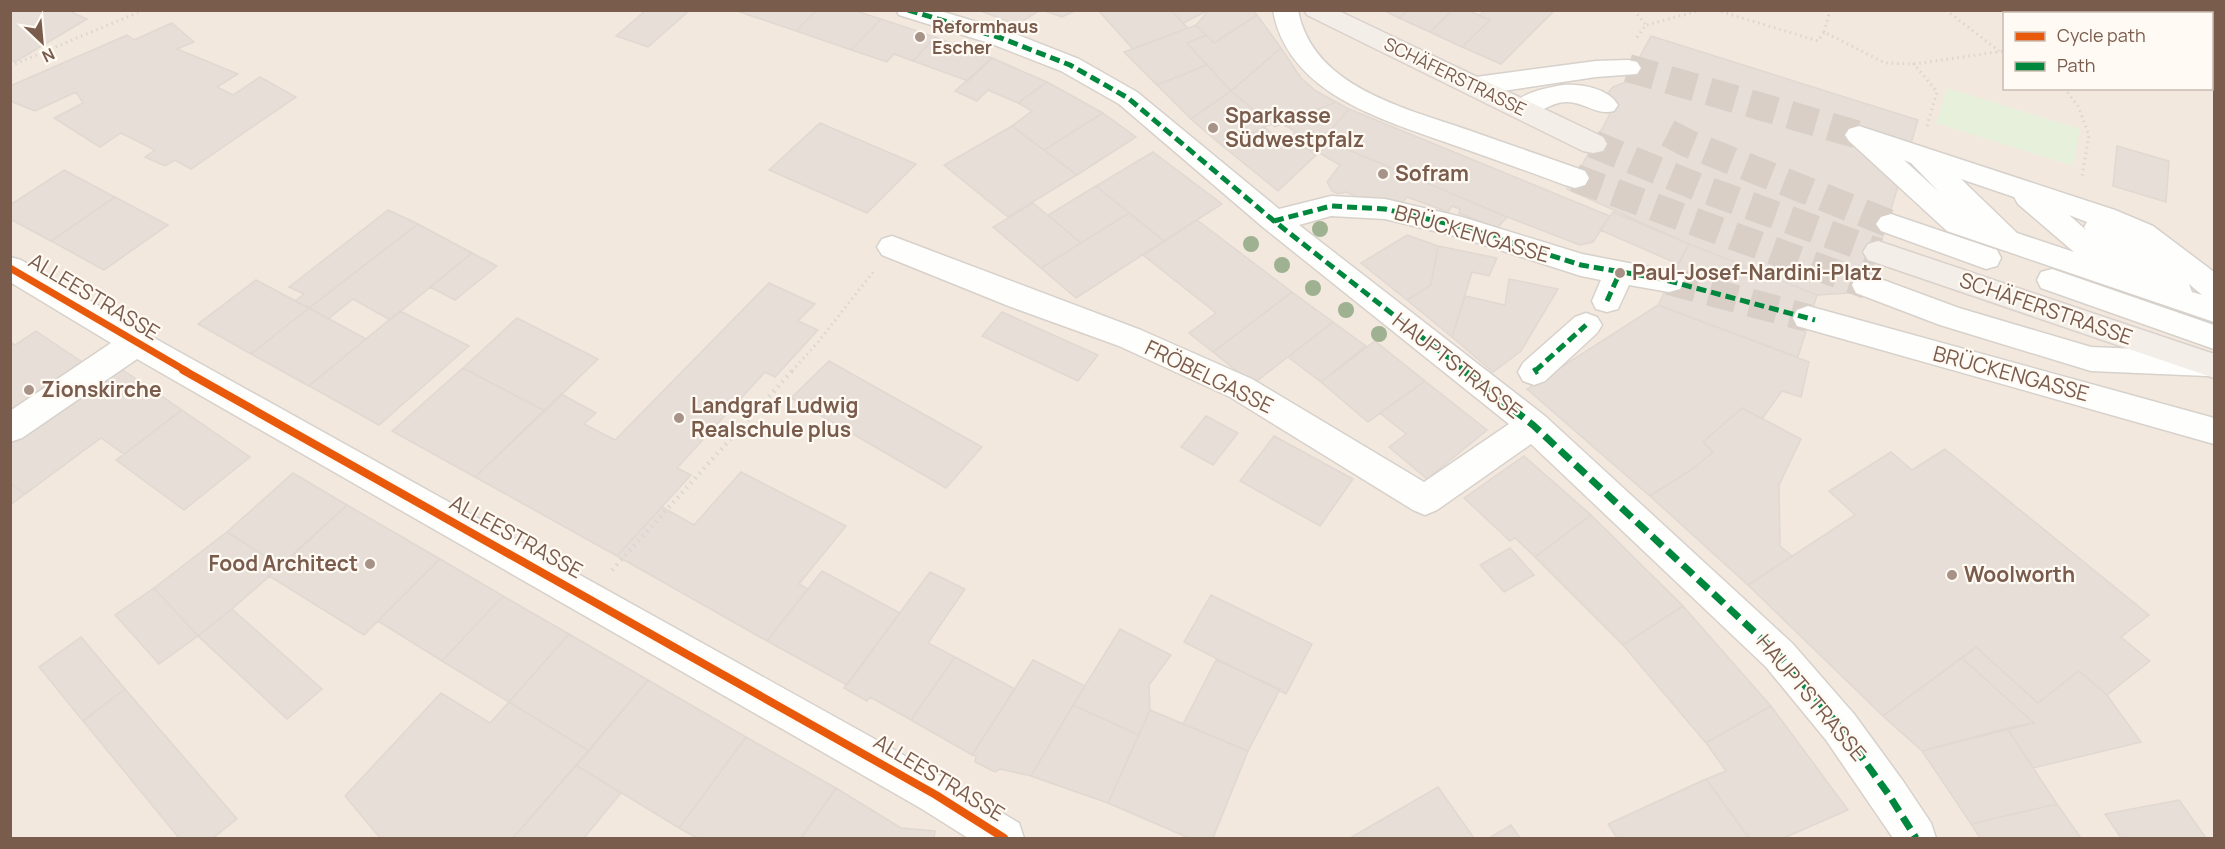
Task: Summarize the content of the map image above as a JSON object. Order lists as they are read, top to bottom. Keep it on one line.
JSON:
{"streets":{"main road":["SCHÄFERSTRASSE"],"street":["BRÜCKENGASSE","ALLEESTRASSE","HAUPTSTRASSE","FRÖBELGASSE"]},"crossings":[["BRÜCKENGASSE","HAUPTSTRASSE"],["HAUPTSTRASSE","FRÖBELGASSE"]],"places":["Reformhaus Escher","Sparkasse Südwestpfalz","Sofram","Paul-Josef-Nardini-Platz","Zionskirche","Landgraf Ludwig Realschule plus","Food Architect","Woolworth"],"legend":["Cycle path","Path"],"north":"bottom right"}
